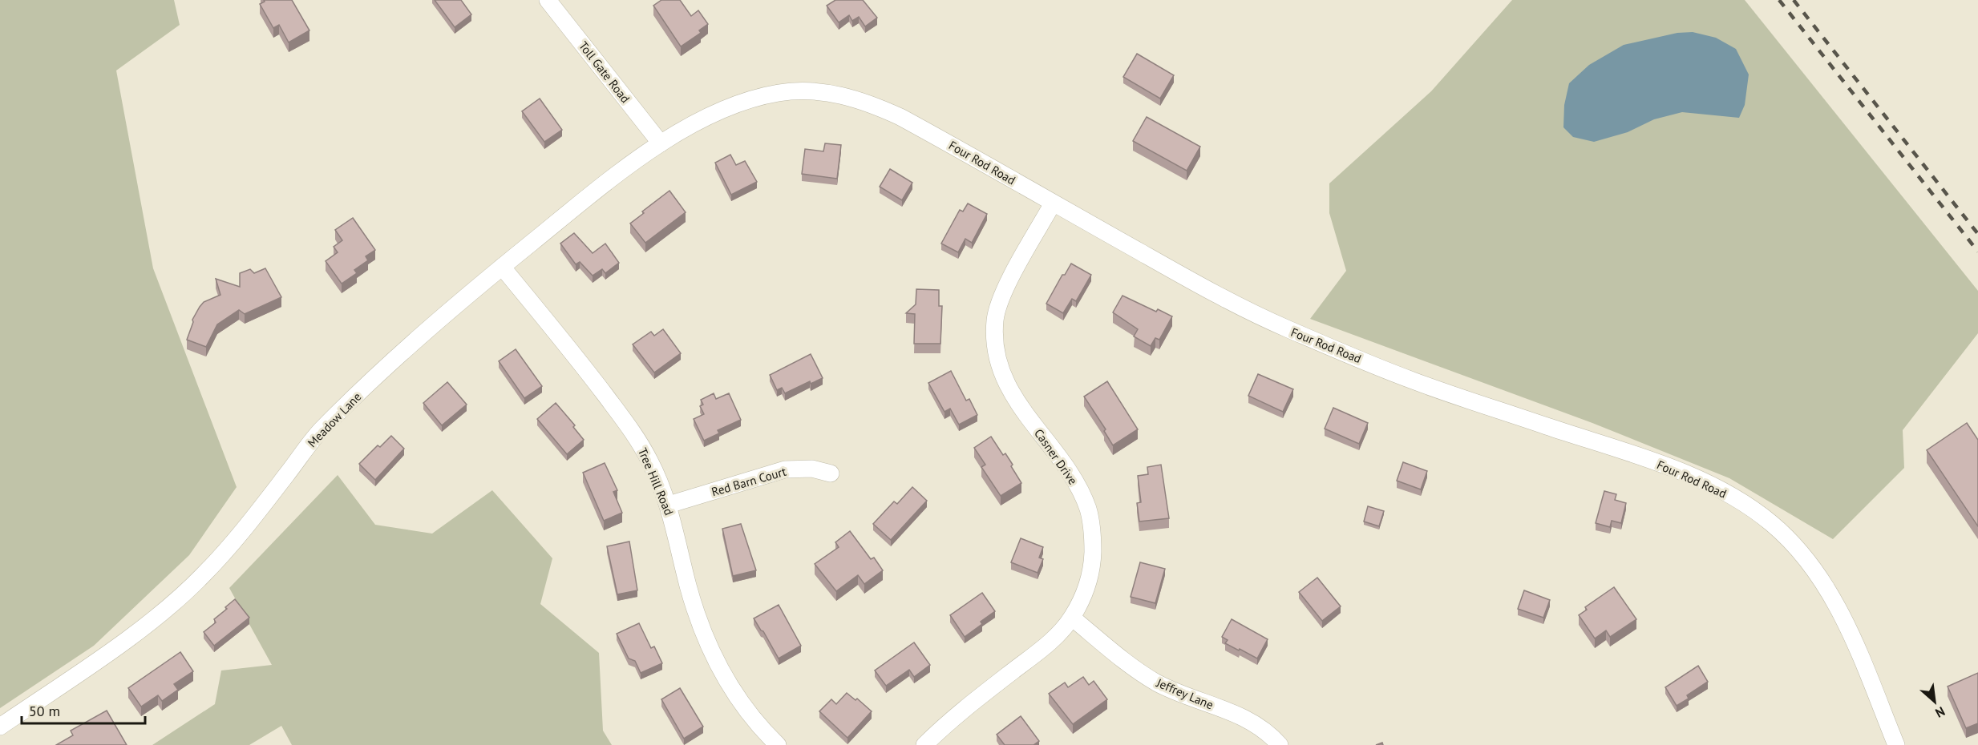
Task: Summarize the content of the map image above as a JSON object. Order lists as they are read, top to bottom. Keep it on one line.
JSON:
{"streets":{"street":["Toll Gate Road","Four Rod Road","Meadow Lane","Casner Drive","Tree Hill Road","Red Barn Court","Jeffrey Lane"]},"crossings":[["Toll Gate Road","Four Rod Road"],["Toll Gate Road","Meadow Lane"],["Four Rod Road","Meadow Lane"],["Four Rod Road","Casner Drive"],["Meadow Lane","Tree Hill Road"],["Casner Drive","Jeffrey Lane"],["Tree Hill Road","Red Barn Court"]],"scale_bar":"50 m","north":"bottom right"}
